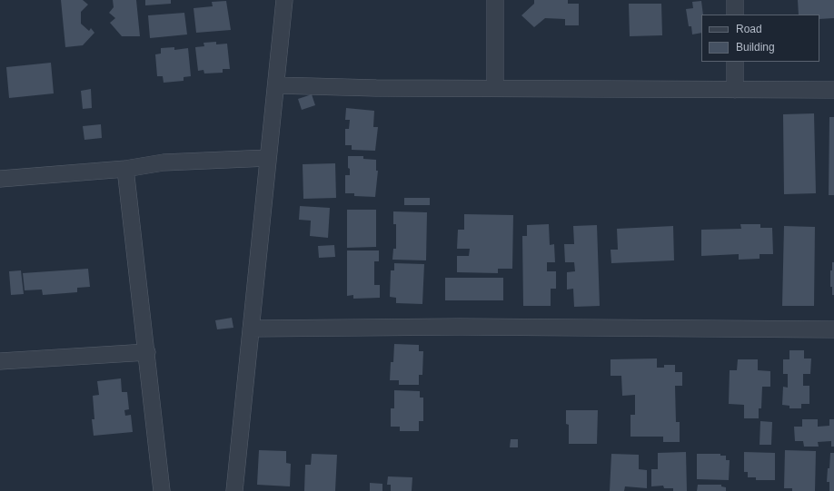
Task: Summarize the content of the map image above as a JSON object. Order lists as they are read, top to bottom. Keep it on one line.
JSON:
{"legend":["Road","Building"]}
